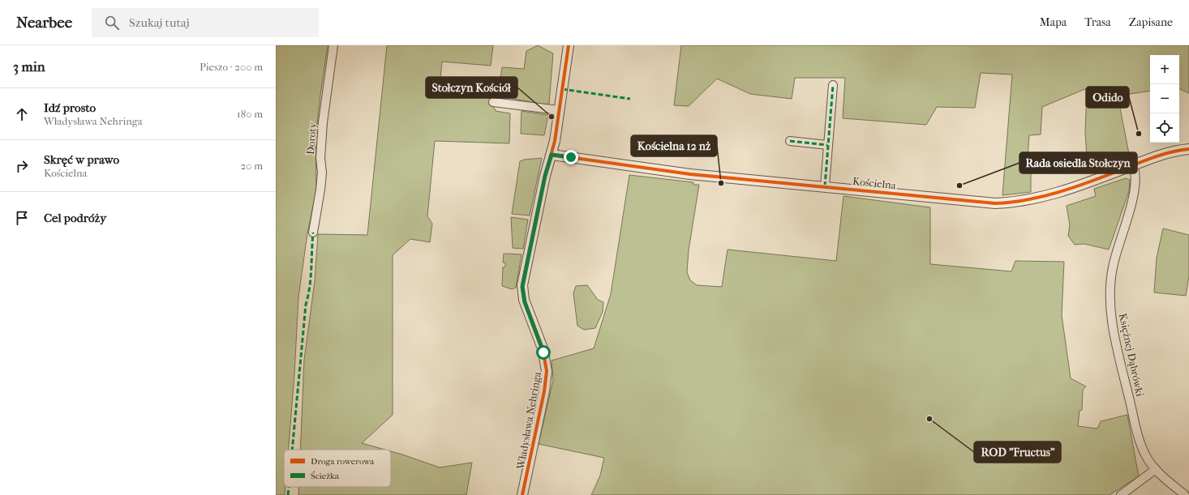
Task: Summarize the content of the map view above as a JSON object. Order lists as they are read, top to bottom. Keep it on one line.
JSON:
{"streets":{"street":["Doroty","Kościelna","Księżnej Dąbrówki","Władysława Nehringa"]},"crossings":[["Kościelna","Księżnej Dąbrówki"],["Kościelna","Władysława Nehringa"]],"places":["Stołczyn Kościół","Odido","Kościelna 12 nż","Rada osiedla Stołczyn","ROD \"Fructus\""],"legend":["Droga rowerowa","Ścieżka"],"page":{"header":"Nearbee","search":"Szukaj tutaj","nav":["Mapa","Trasa","Zapisane"],"heading":["3 min","Pieszo · 200 m"],"map_buttons":["+","−"],"list":[["Idź prosto","Władysława Nehringa","180 m"],["Skręć w prawo","Kościelna","20 m"],"Cel podróży"]}}
